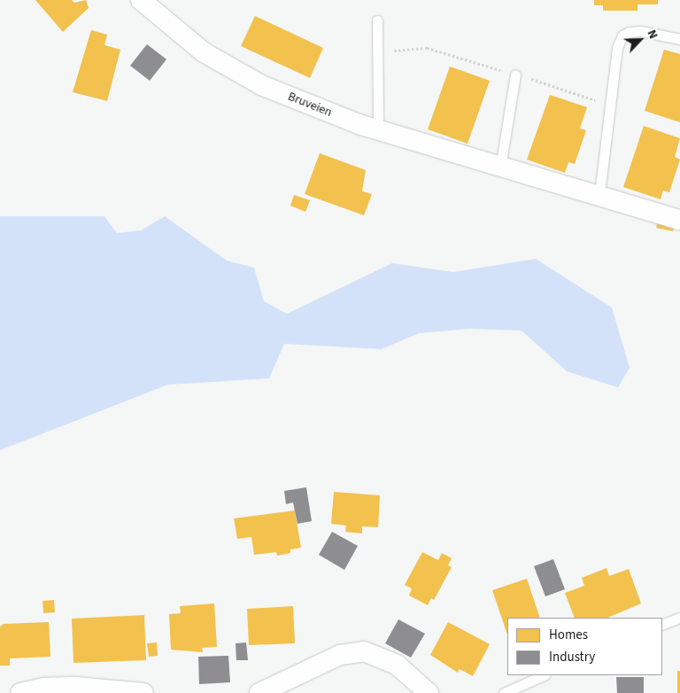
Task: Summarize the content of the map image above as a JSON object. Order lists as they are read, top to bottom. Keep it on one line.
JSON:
{"streets":{"street":["Bruveien"]},"legend":["Homes","Industry"],"north":"top right"}
